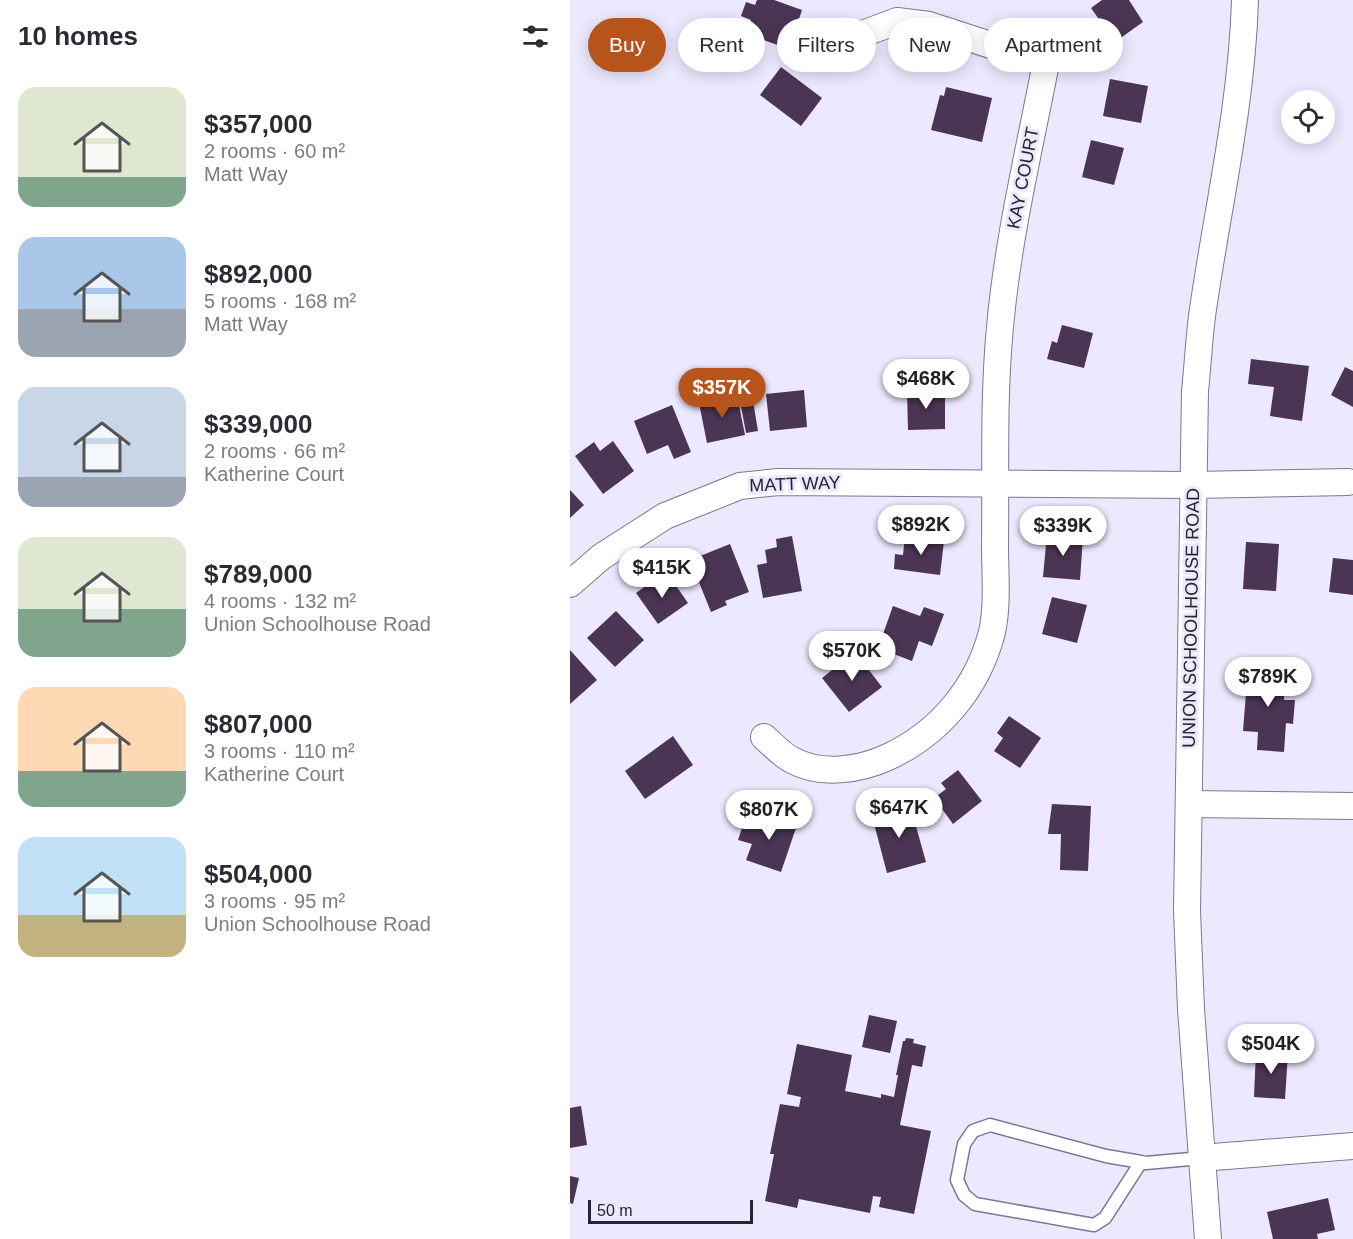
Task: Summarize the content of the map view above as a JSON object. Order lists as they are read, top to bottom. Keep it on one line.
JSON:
{"streets":{"street":["KAY COURT","MATT WAY","UNION SCHOOLHOUSE ROAD"]},"crossings":[["KAY COURT","MATT WAY"],["MATT WAY","UNION SCHOOLHOUSE ROAD"]],"scale_bar":"50 m","page":{"heading":"10 homes","chip":["Buy","Rent","Filters","New","Apartment"],"list":[{"name":"$357,000","note":"2 rooms · 60 m² · Matt Way"},{"name":"$892,000","note":"5 rooms · 168 m² · Matt Way"},{"name":"$339,000","note":"2 rooms · 66 m² · Katherine Court"},{"name":"$789,000","note":"4 rooms · 132 m² · Union Schoolhouse Road"},{"name":"$807,000","note":"3 rooms · 110 m² · Katherine Court"},{"name":"$504,000","note":"3 rooms · 95 m² · Union Schoolhouse Road"}],"price":["$468K","$357K","$892K","$339K","$415K","$570K","$789K","$647K","$807K","$504K"],"scale":"50 m"}}
